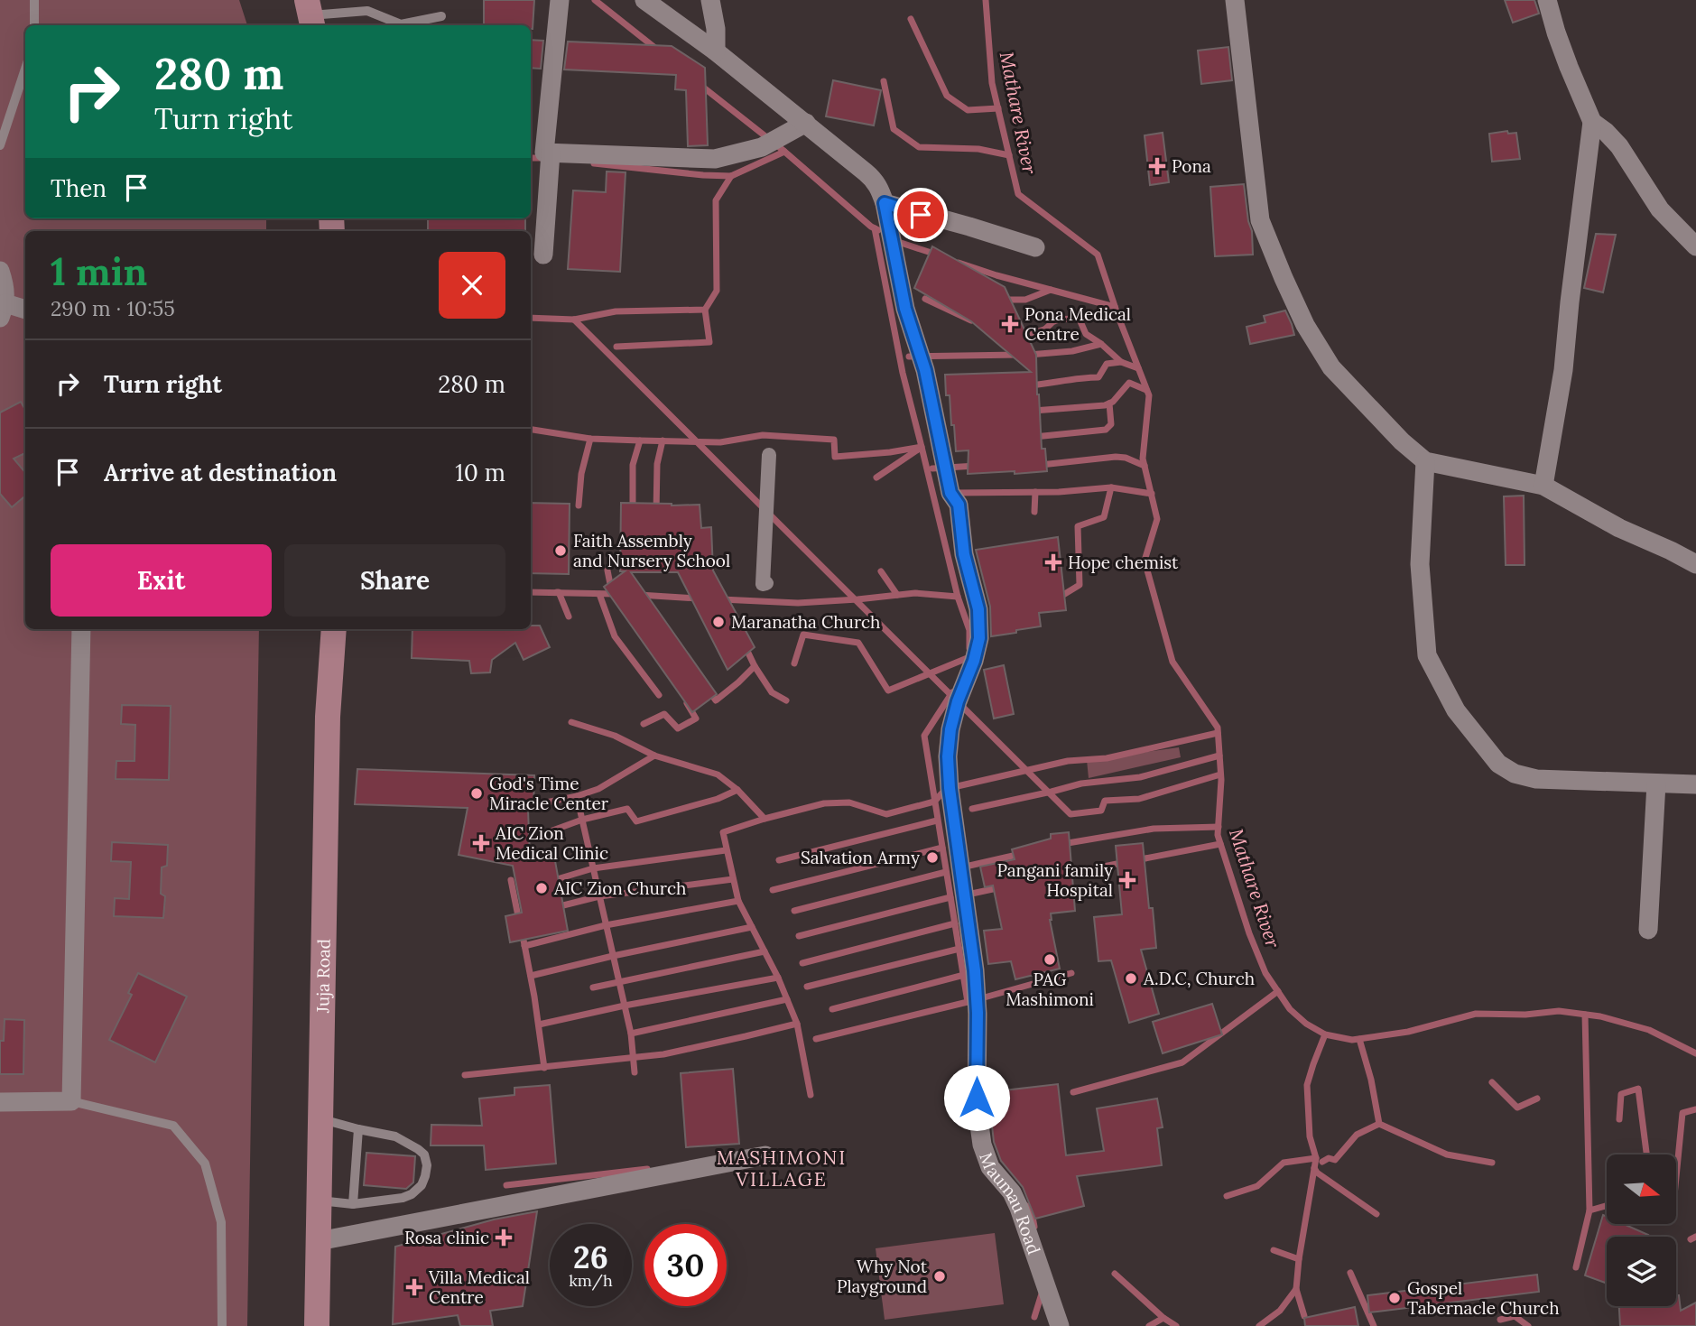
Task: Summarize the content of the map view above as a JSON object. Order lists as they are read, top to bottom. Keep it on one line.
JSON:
{"streets":{"main road":["Juja Road"],"street":["Maumau Road"]},"districts":["MASHIMONI VILLAGE"],"water":["Mathare River"],"places":{"health":["Pona","Pona Medical Centre","Hope chemist","AIC Zion Medical Clinic","Pangani family Hospital","Rosa clinic","Villa Medical Centre"],"other":["Faith Assembly and Nursery School","Maranatha Church","God's Time Miracle Center","Salvation Army","AIC Zion Church","PAG Mashimoni","A.D.C, Church","Why Not Playground","Gospel Tabernacle Church"]},"north":"right","page":{"turn":["280 m","Turn right"],"then":"Then","heading":["1 min","290 m · 10:55"],"list":[{"name":"Turn right","value":"280 m"},{"name":"Arrive at destination","value":"10 m"}],"buttons":["Exit","Share"],"speed":"26 km/h","limit":"30"}}
